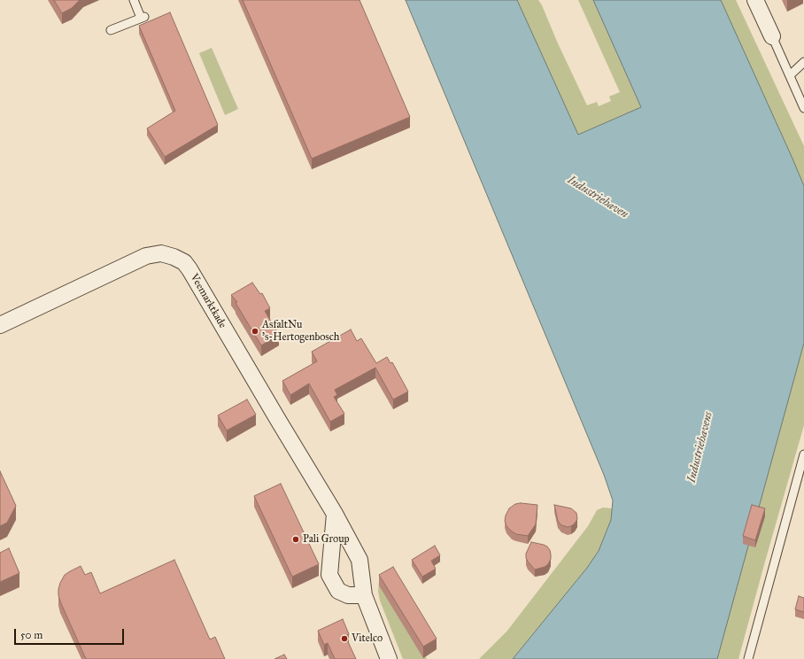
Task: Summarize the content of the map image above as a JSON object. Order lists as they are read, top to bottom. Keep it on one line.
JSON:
{"streets":{"street":["Veemarktkade"]},"water":["Industriehaven","Industriehavens"],"places":["AsfaltNu 's-Hertogenbosch","Pali Group","Vitelco"],"scale_bar":"50 m"}
